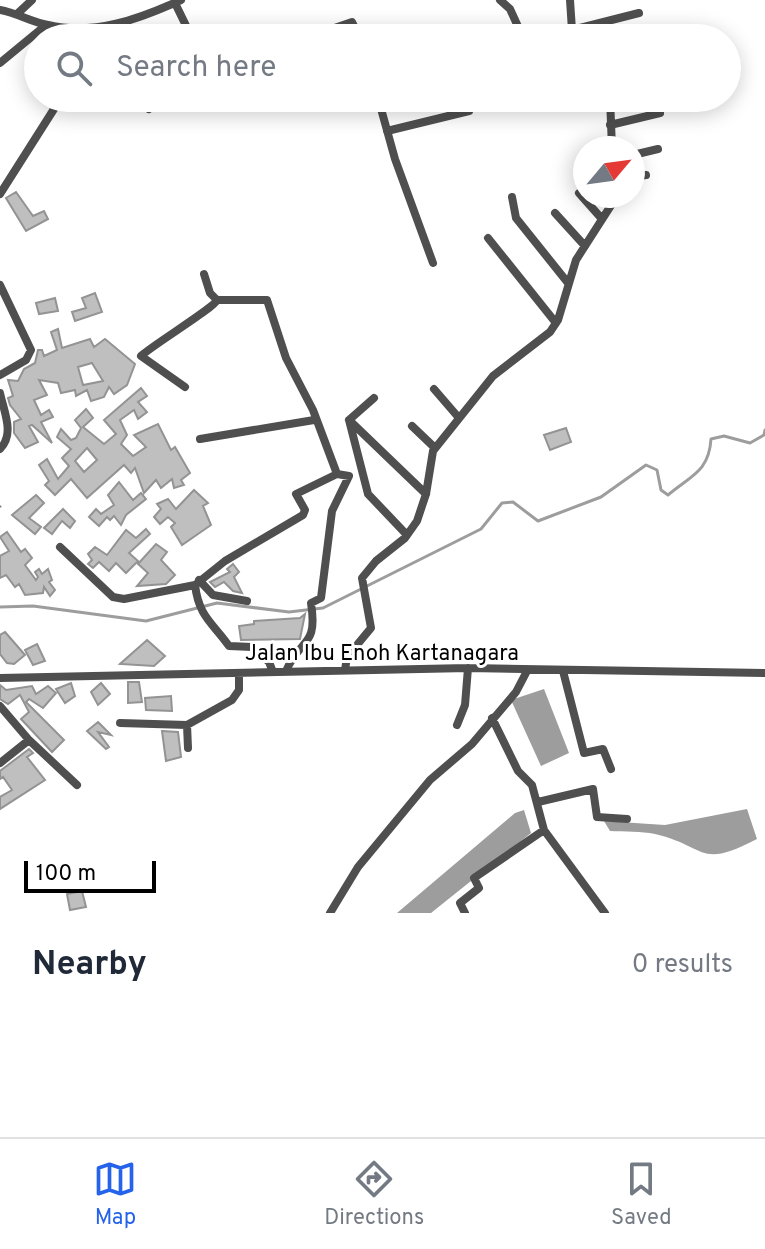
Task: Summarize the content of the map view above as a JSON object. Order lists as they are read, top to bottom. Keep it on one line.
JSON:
{"streets":{"street":["Jalan Ibu Enoh Kartanagara"]},"scale_bar":"100 m","north":"top right","page":{"search":"Search here","scale":"100 m","heading":["Nearby","0 results"],"nav":["Map","Directions","Saved"]}}
